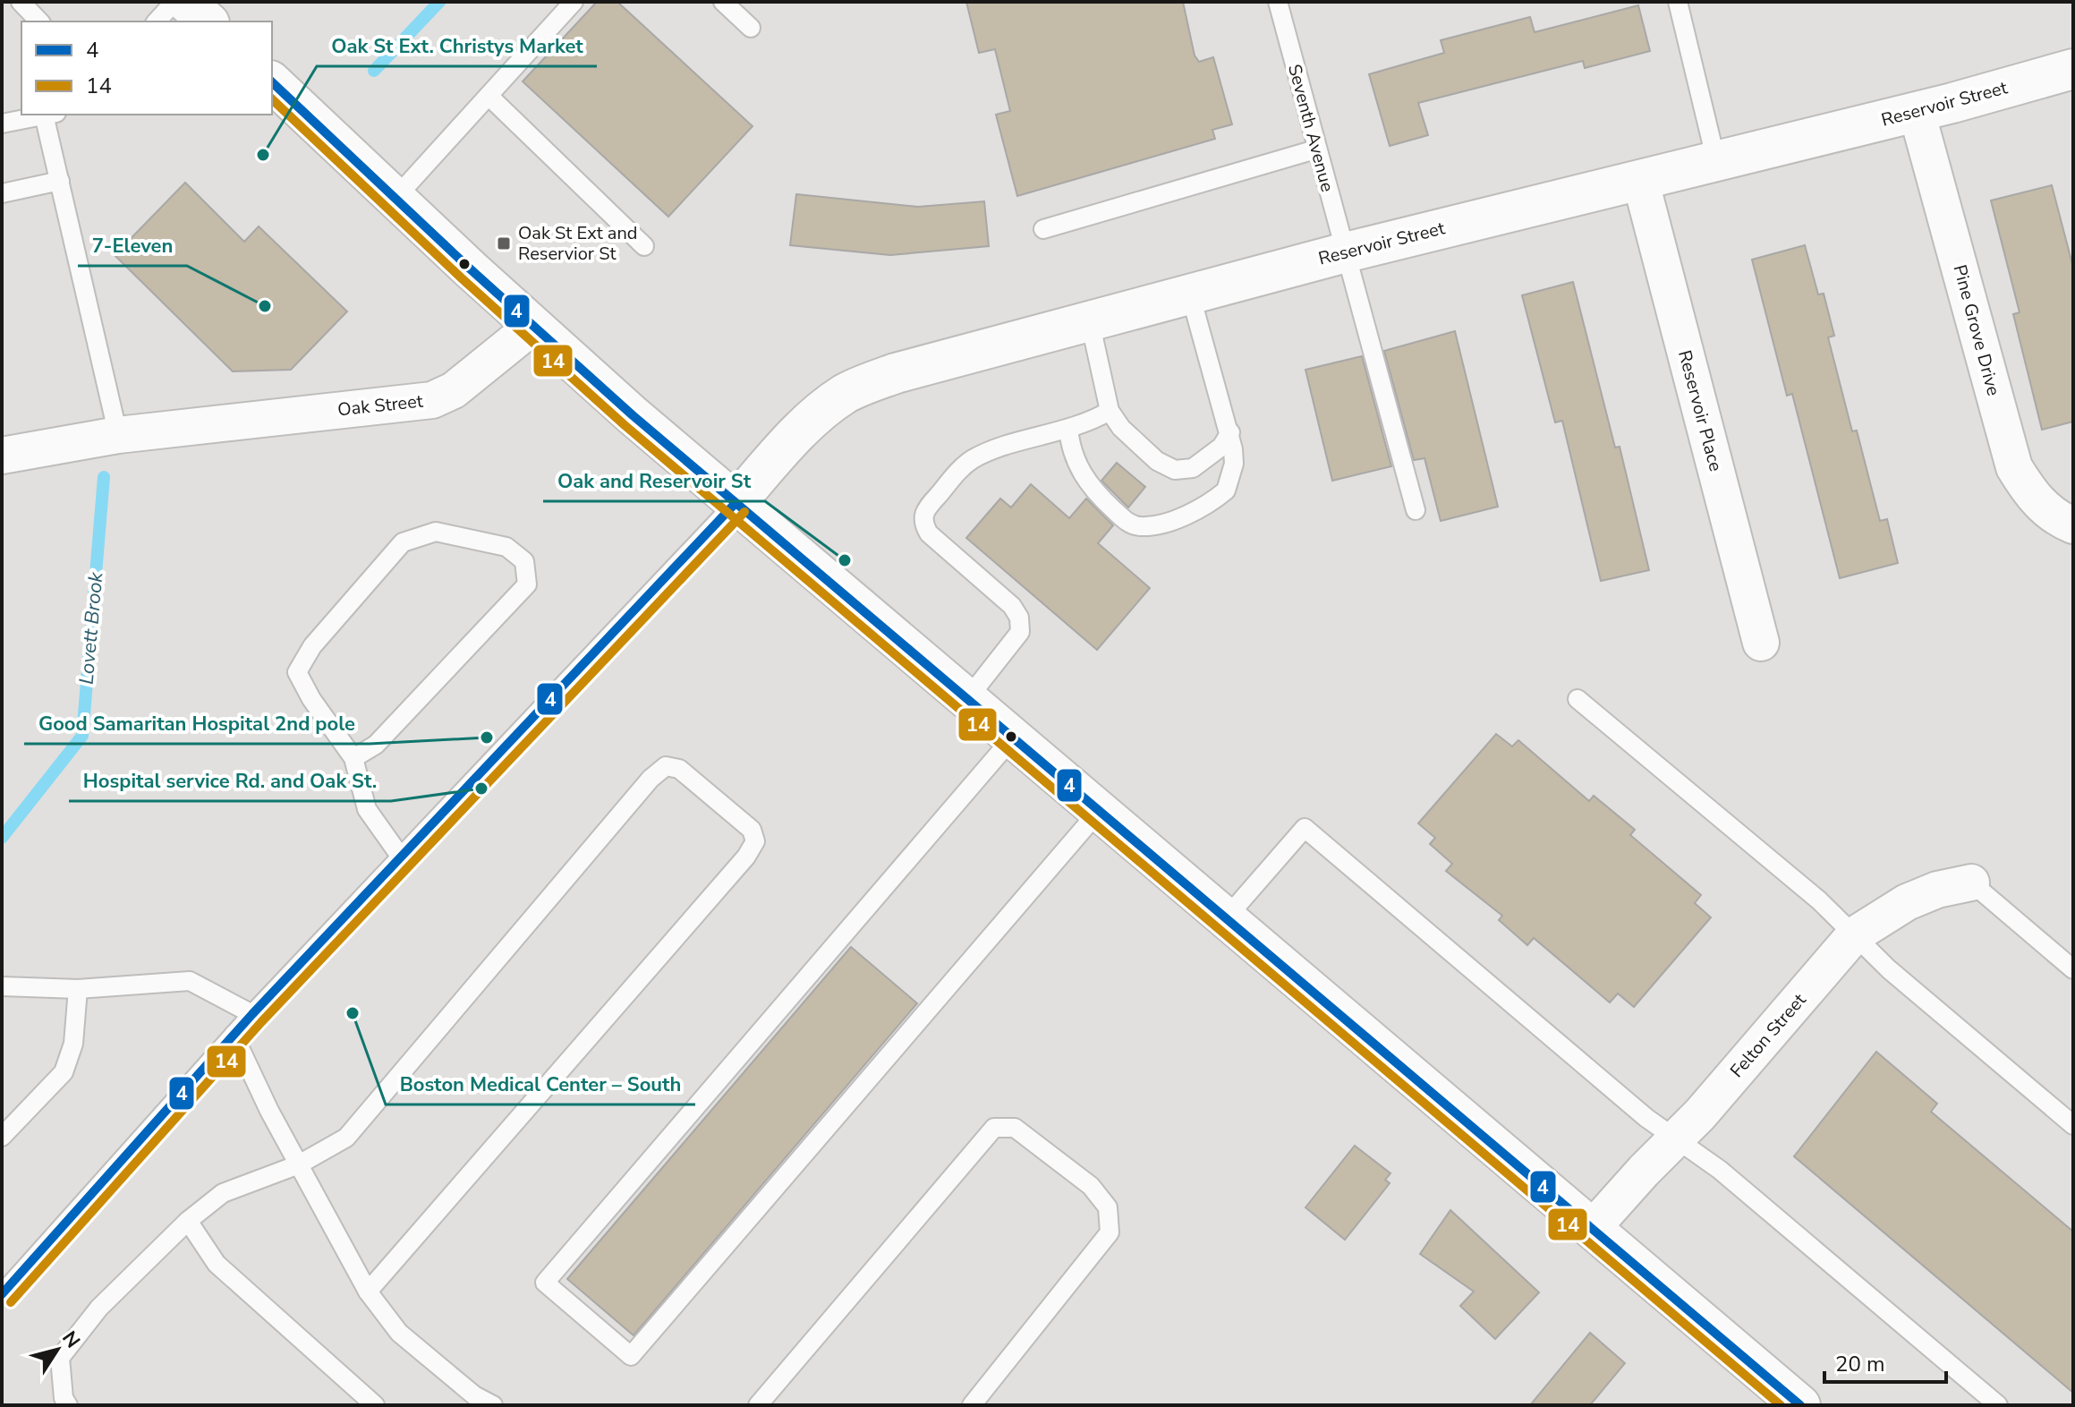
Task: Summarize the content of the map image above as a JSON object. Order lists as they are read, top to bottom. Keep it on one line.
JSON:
{"streets":{"main road":["Reservoir Street"],"street":["Pine Grove Drive","Oak Street","Reservoir Place","Felton Street"],"lane":["Seventh Avenue"]},"crossings":[["Reservoir Street","Seventh Avenue"],["Reservoir Street","Pine Grove Drive"],["Reservoir Street","Reservoir Place"]],"water":["Lovett Brook"],"places":{"other":["Oak St Ext. Christys Market","7-Eleven","Oak and Reservoir St","Good Samaritan Hospital 2nd pole","Hospital service Rd. and Oak St.","Boston Medical Center – South"],"transit":["Oak St Ext and Reservior St"]},"lines":["transit line 4","transit line 14"],"legend":["4","14"],"scale_bar":"20 m","north":"top right"}
